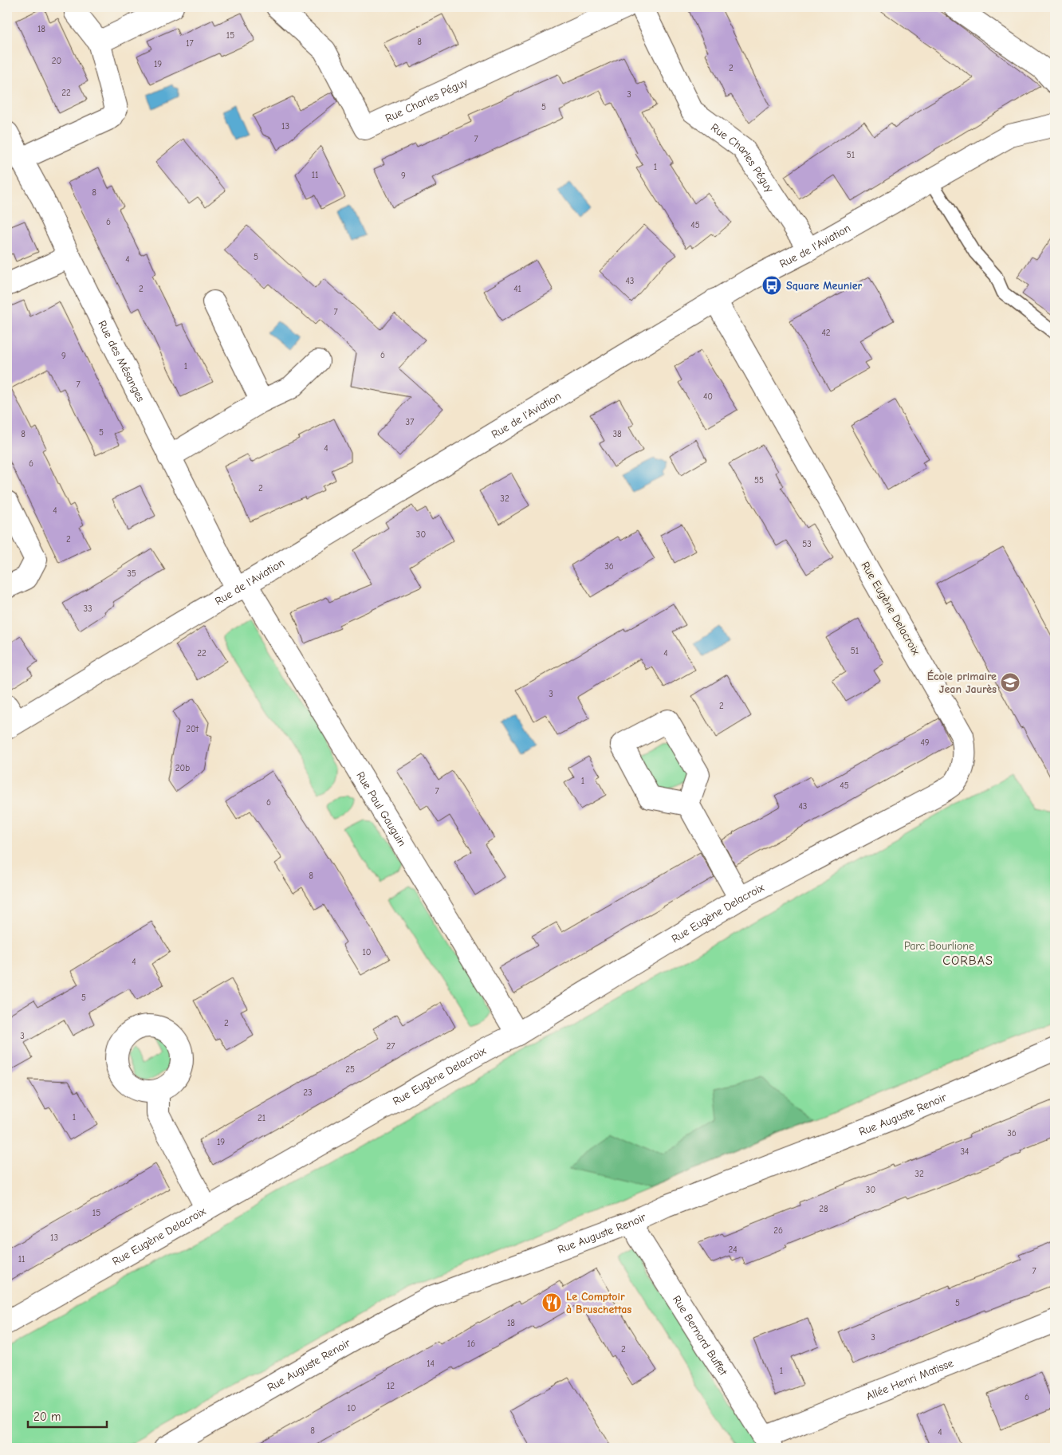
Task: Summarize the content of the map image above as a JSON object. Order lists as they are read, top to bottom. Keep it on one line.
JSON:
{"streets":{"street":["Rue Charles Péguy","Rue de l'Aviation","Rue des Mésanges","Rue Eugène Delacroix","Rue Paul Gauguin","Rue Auguste Renoir","Rue Bernard Buffet","Allée Henri Matisse"]},"crossings":[["Rue Charles Péguy","Rue de l'Aviation"],["Rue de l'Aviation","Rue des Mésanges"],["Rue de l'Aviation","Rue Eugène Delacroix"],["Rue de l'Aviation","Rue Paul Gauguin"],["Rue des Mésanges","Rue Paul Gauguin"],["Rue Eugène Delacroix","Rue Paul Gauguin"],["Rue Auguste Renoir","Rue Bernard Buffet"],["Rue Bernard Buffet","Allée Henri Matisse"]],"districts":["CORBAS"],"parks":["Parc Bourlione"],"places":{"bus stop":["Square Meunier"],"school or university":["École primaire Jean Jaurès"],"restaurant":["Le Comptoir à Bruschettas"]},"house_numbers":["18","15","8","17","20","19","2","22","3","5","13","7","51","1","11","9","8","6","45","5","4","43","2","41","7","42","6","9","1","7","40","37","5","8","38","4","6","55","2","32","4","30","2","53","36","35","33","51","22","4","3","2","20t","49","20b","1","45","7","6","43","8","10","4","5","2","3","27","25","23","1","21","36","19","34","32","30","28","15","26","13","24","11","7","5","18","3","16","2","14","1","12","6","10","8","4"],"scale_bar":"20 m"}
